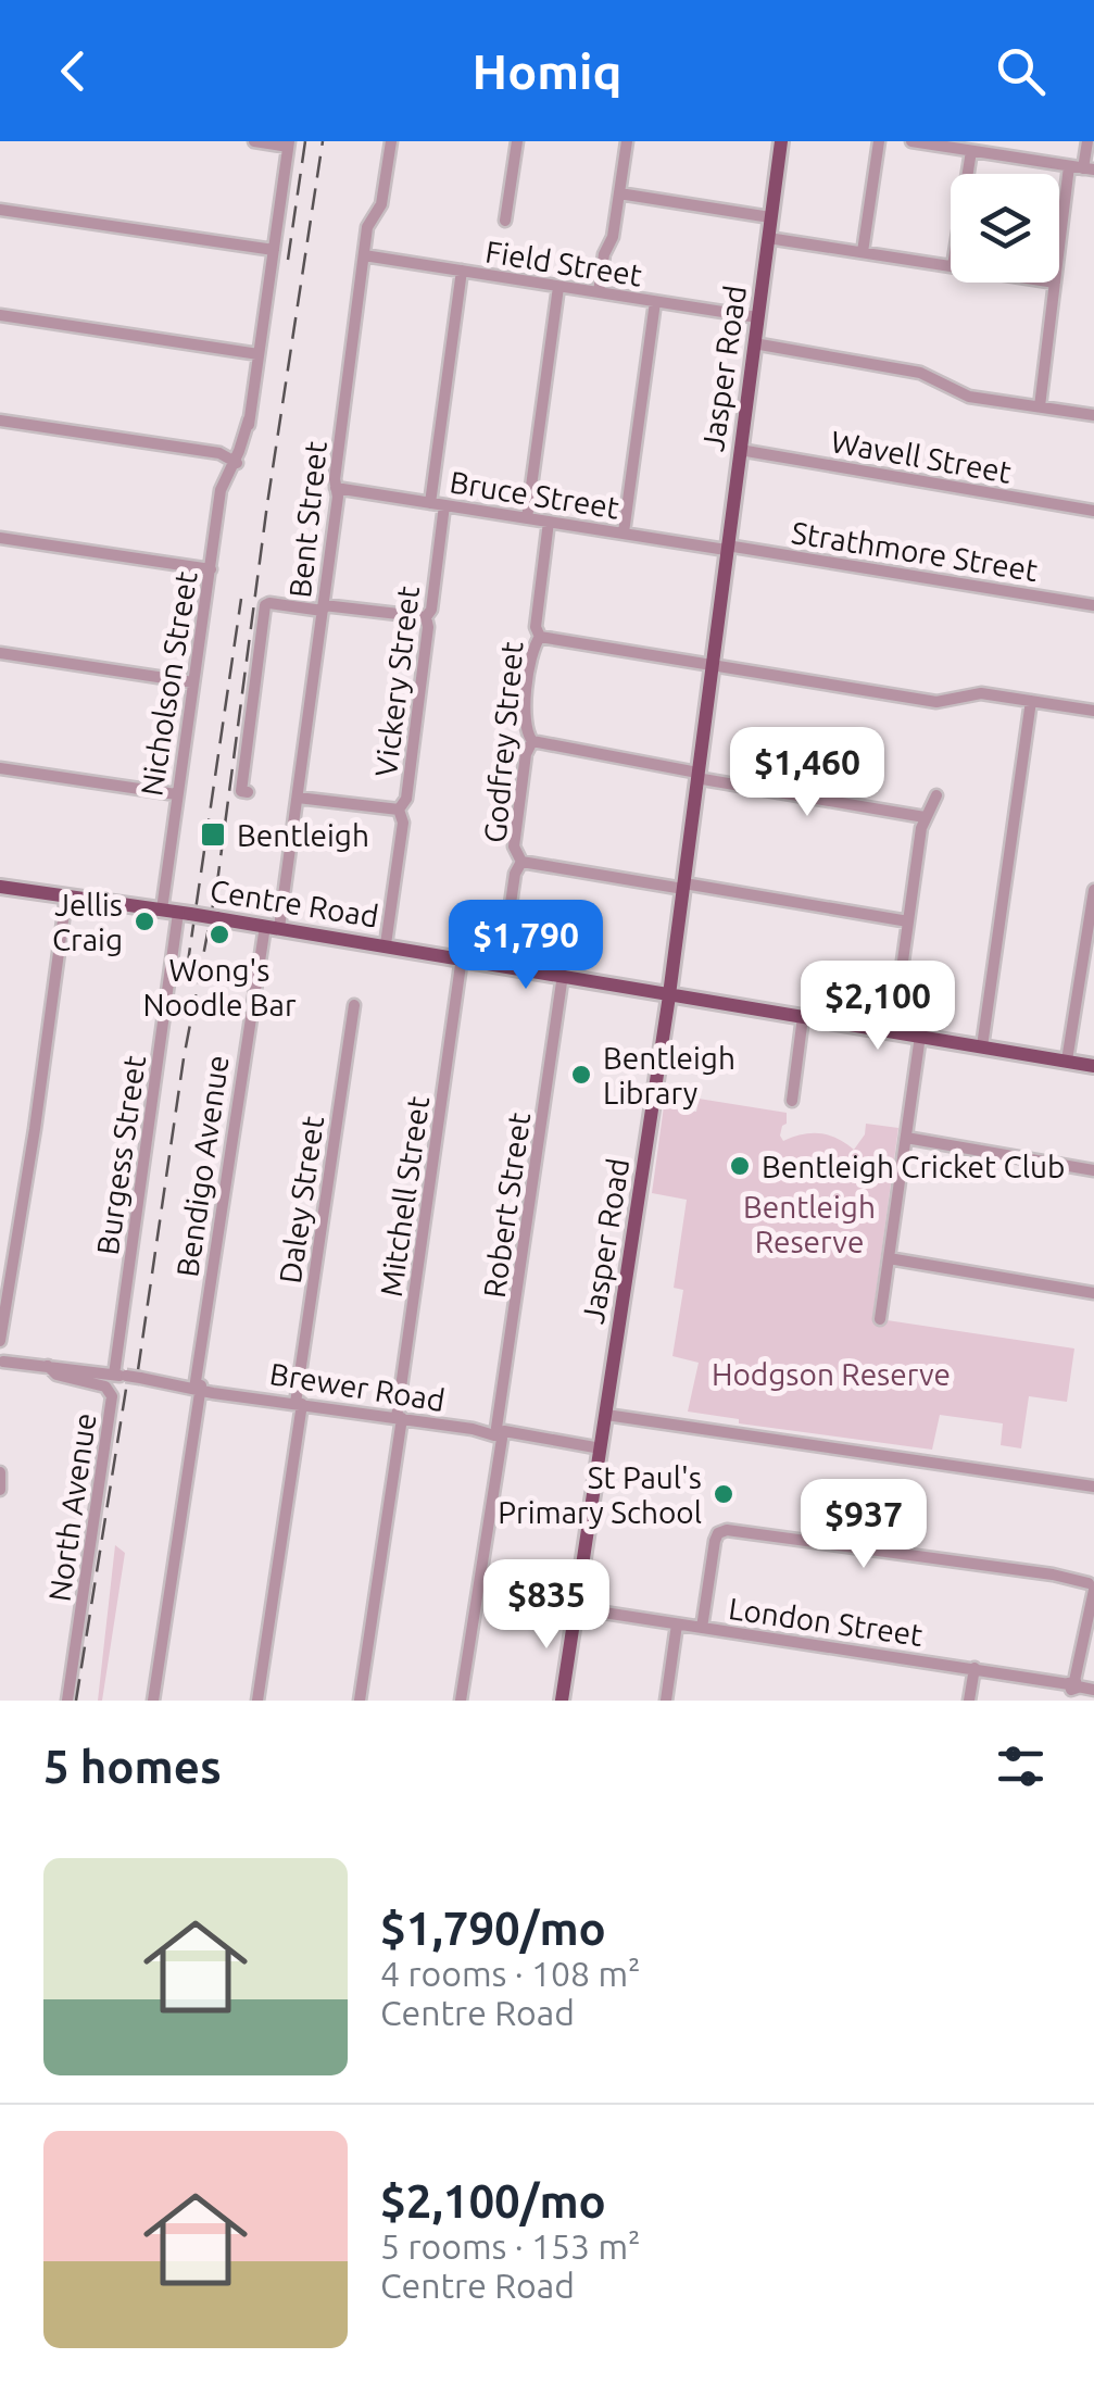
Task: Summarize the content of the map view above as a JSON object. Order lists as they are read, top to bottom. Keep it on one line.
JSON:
{"streets":{"main road":["Jasper Road","Centre Road"],"street":["Field Street","Wavell Street","Bruce Street","Bent Street","Strathmore Street","Vickery Street","Nicholson Street","Godfrey Street","Burgess Street","Bendigo Avenue","Mitchell Street","Daley Street","Robert Street","Brewer Road","North Avenue","London Street"]},"crossings":[["Field Street","Jasper Road"],["Field Street","Bent Street"],["Jasper Road","Wavell Street"],["Jasper Road","Bruce Street"],["Jasper Road","Strathmore Street"],["Jasper Road","Centre Road"],["Jasper Road","Brewer Road"],["Jasper Road","London Street"],["Bruce Street","Bent Street"],["Bruce Street","Strathmore Street"],["Bruce Street","Vickery Street"],["Bruce Street","Godfrey Street"],["Bent Street","Centre Road"],["Bent Street","Bendigo Avenue"],["Vickery Street","Centre Road"],["Nicholson Street","Centre Road"],["Godfrey Street","Centre Road"],["Centre Road","Burgess Street"],["Centre Road","Bendigo Avenue"],["Centre Road","Mitchell Street"],["Centre Road","Robert Street"],["Burgess Street","Brewer Road"],["Bendigo Avenue","Brewer Road"],["Mitchell Street","Brewer Road"],["Daley Street","Brewer Road"],["Robert Street","Brewer Road"],["Brewer Road","North Avenue"]],"parks":["Bentleigh Reserve","Hodgson Reserve"],"places":{"transit":["Bentleigh"],"other":["Jellis Craig","Wong's Noodle Bar","Bentleigh Library","Bentleigh Cricket Club","St Paul's Primary School"]},"page":{"header":"Homiq","price":["$1,460","$1,790","$2,100","$937","$835"],"heading":"5 homes","list":[{"name":"$1,790/mo","note":"4 rooms · 108 m² · Centre Road"},{"name":"$2,100/mo","note":"5 rooms · 153 m² · Centre Road"}]}}
